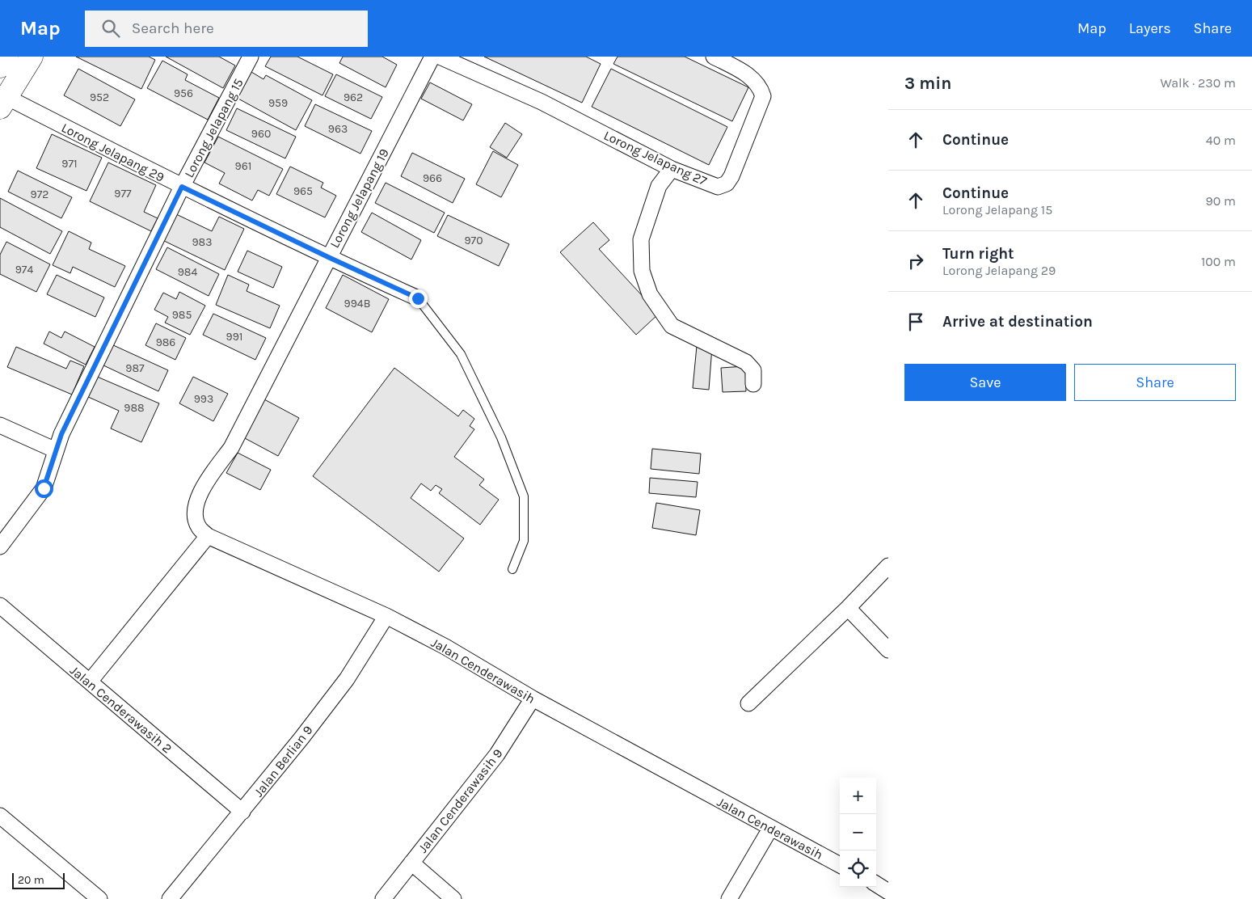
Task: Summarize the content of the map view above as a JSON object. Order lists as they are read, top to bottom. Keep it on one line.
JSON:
{"streets":{"street":["Lorong Jelapang 15","Lorong Jelapang 29","Lorong Jelapang 27","Lorong Jelapang 19","Jalan Cenderawasih","Jalan Cenderawasih 2","Jalan Berlian 9","Jalan Cenderawasih 9"]},"crossings":[["Lorong Jelapang 15","Lorong Jelapang 29"],["Lorong Jelapang 29","Lorong Jelapang 19"],["Lorong Jelapang 19","Jalan Cenderawasih"],["Jalan Cenderawasih","Jalan Berlian 9"],["Jalan Cenderawasih","Jalan Cenderawasih 9"],["Jalan Cenderawasih 2","Jalan Berlian 9"]],"house_numbers":["956","952","962","959","963","960","971","961","966","965","977","972","970","983","974","984","994B","985","991","986","987","993","988"],"scale_bar":"20 m","page":{"header":"Map","search":"Search here","nav":["Map","Layers","Share"],"heading":["3 min","Walk · 230 m"],"list":[["Continue","40 m"],["Continue","Lorong Jelapang 15","90 m"],["Turn right","Lorong Jelapang 29","100 m"],"Arrive at destination"],"buttons":["Save","Share"],"map_buttons":["+","−"],"scale":"20 m"}}
